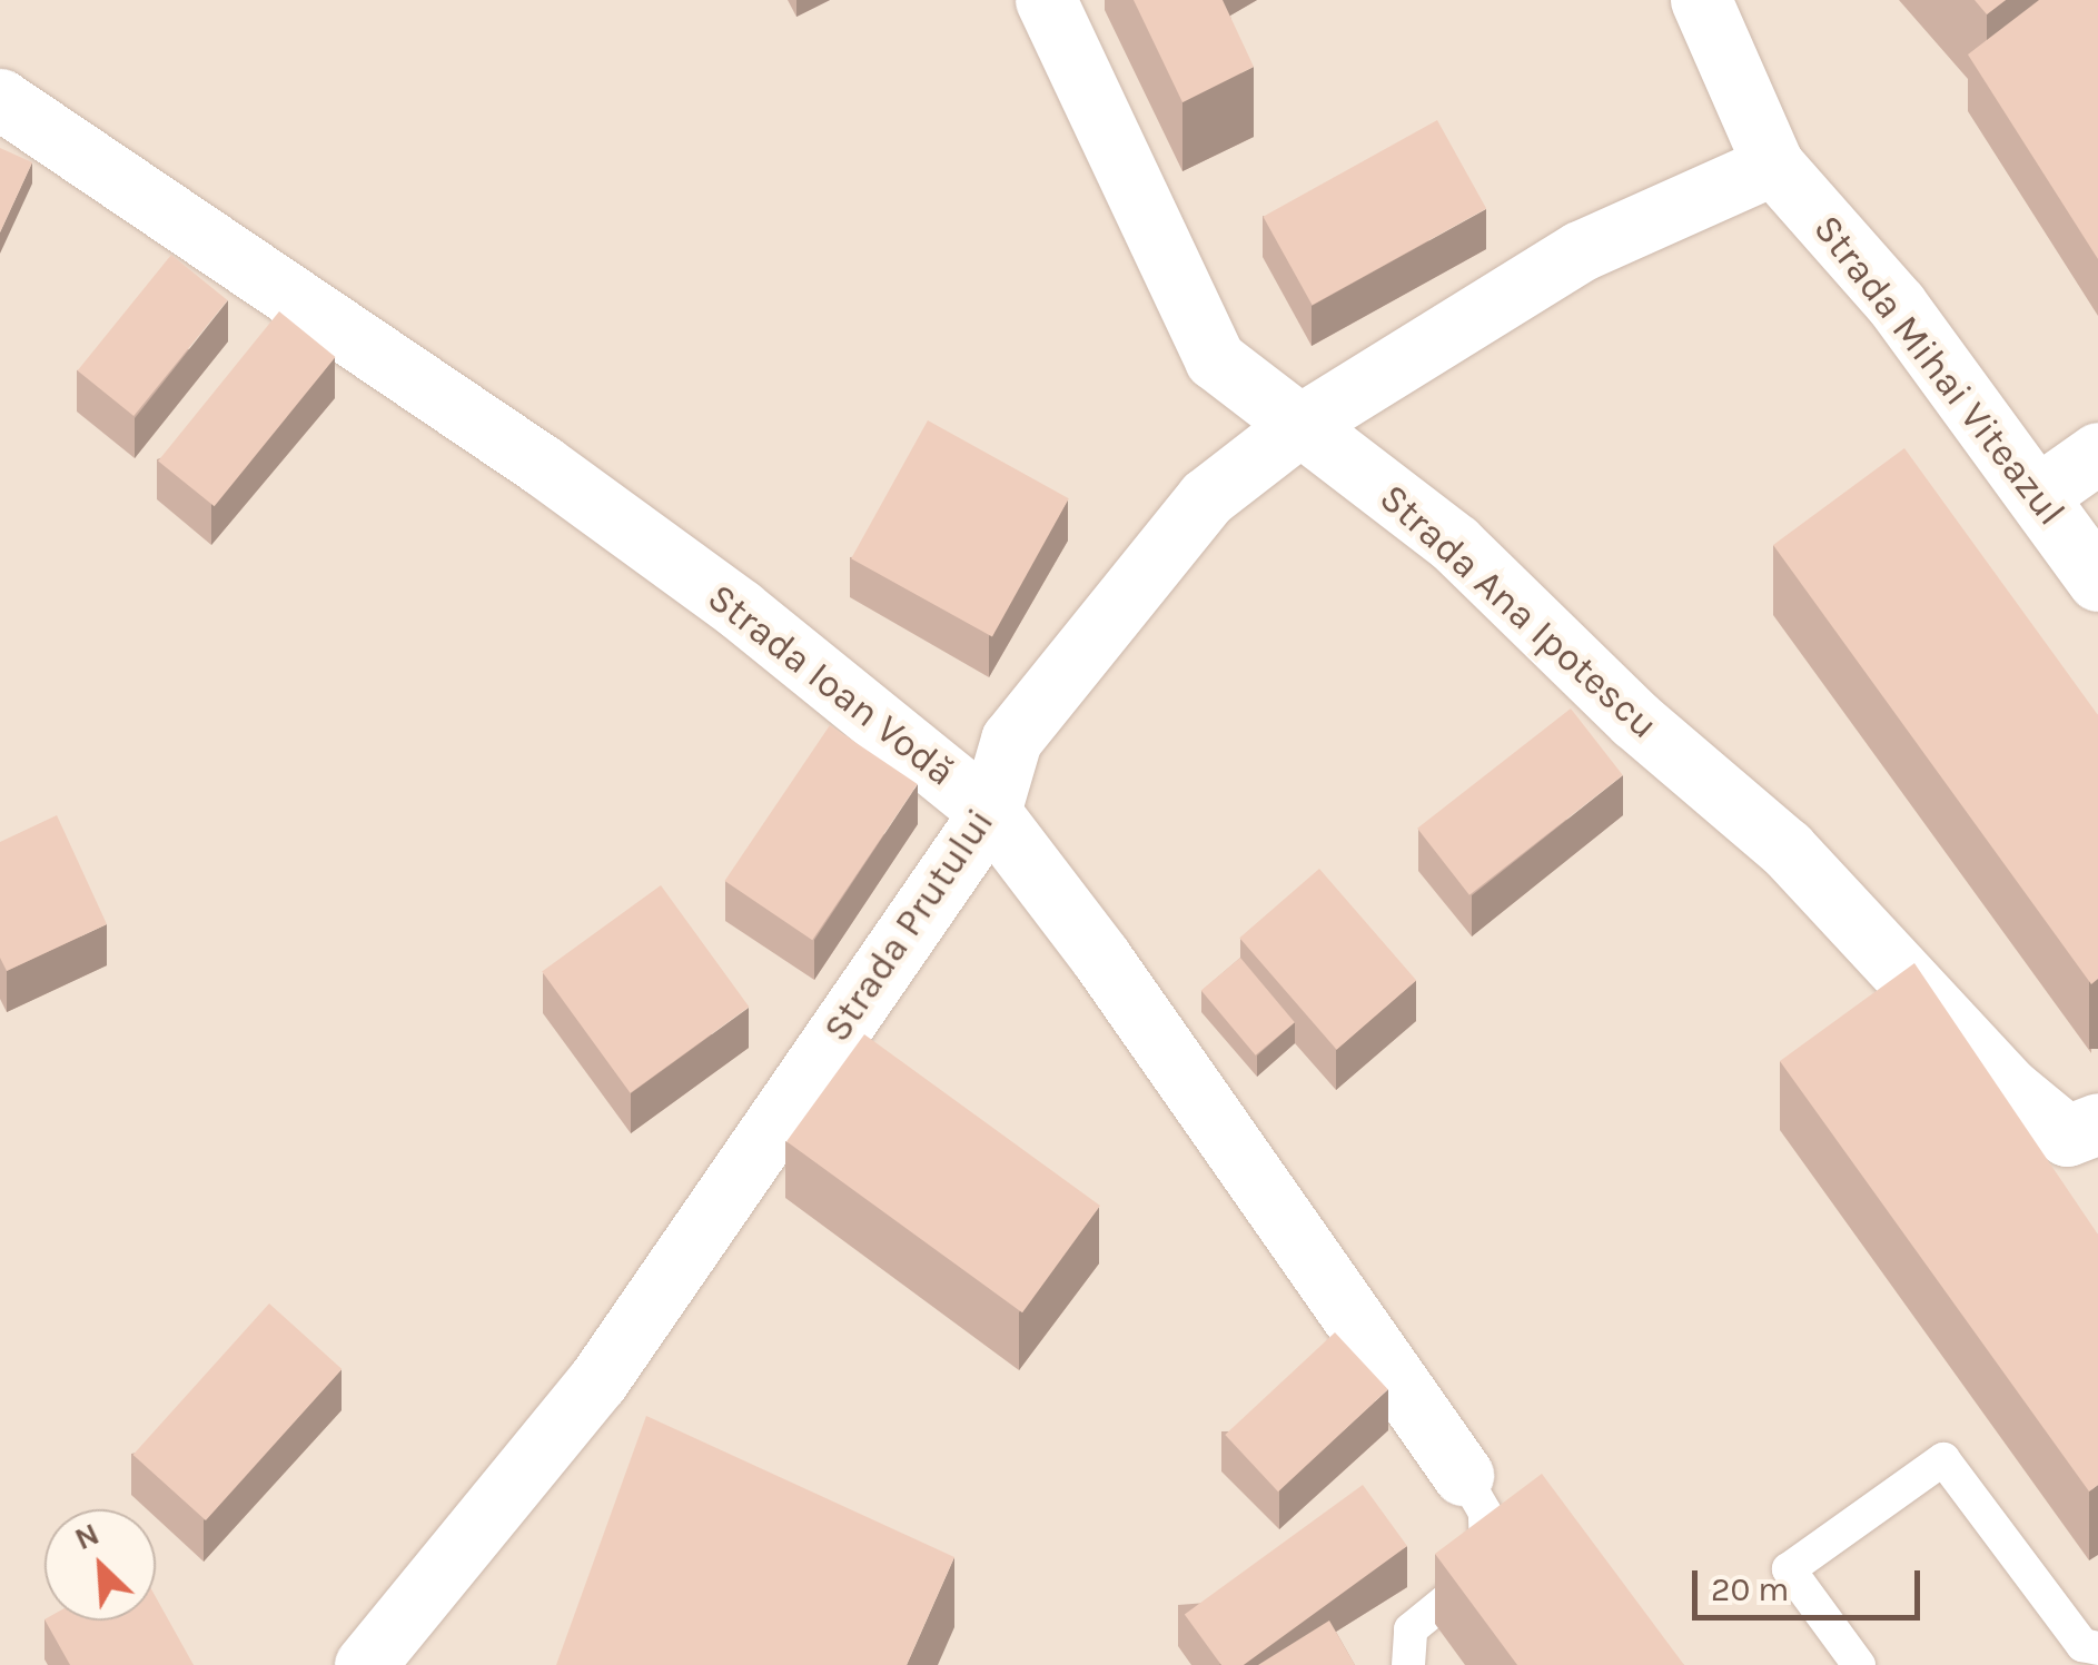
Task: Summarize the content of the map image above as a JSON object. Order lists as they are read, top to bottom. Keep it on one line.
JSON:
{"streets":{"street":["Strada Mihai Viteazul","Strada Ana Ipotescu","Strada Ioan Vodă","Strada Prutului"]},"crossings":[["Strada Mihai Viteazul","Strada Prutului"],["Strada Ana Ipotescu","Strada Prutului"],["Strada Ioan Vodă","Strada Prutului"]],"scale_bar":"20 m","north":"top left"}
